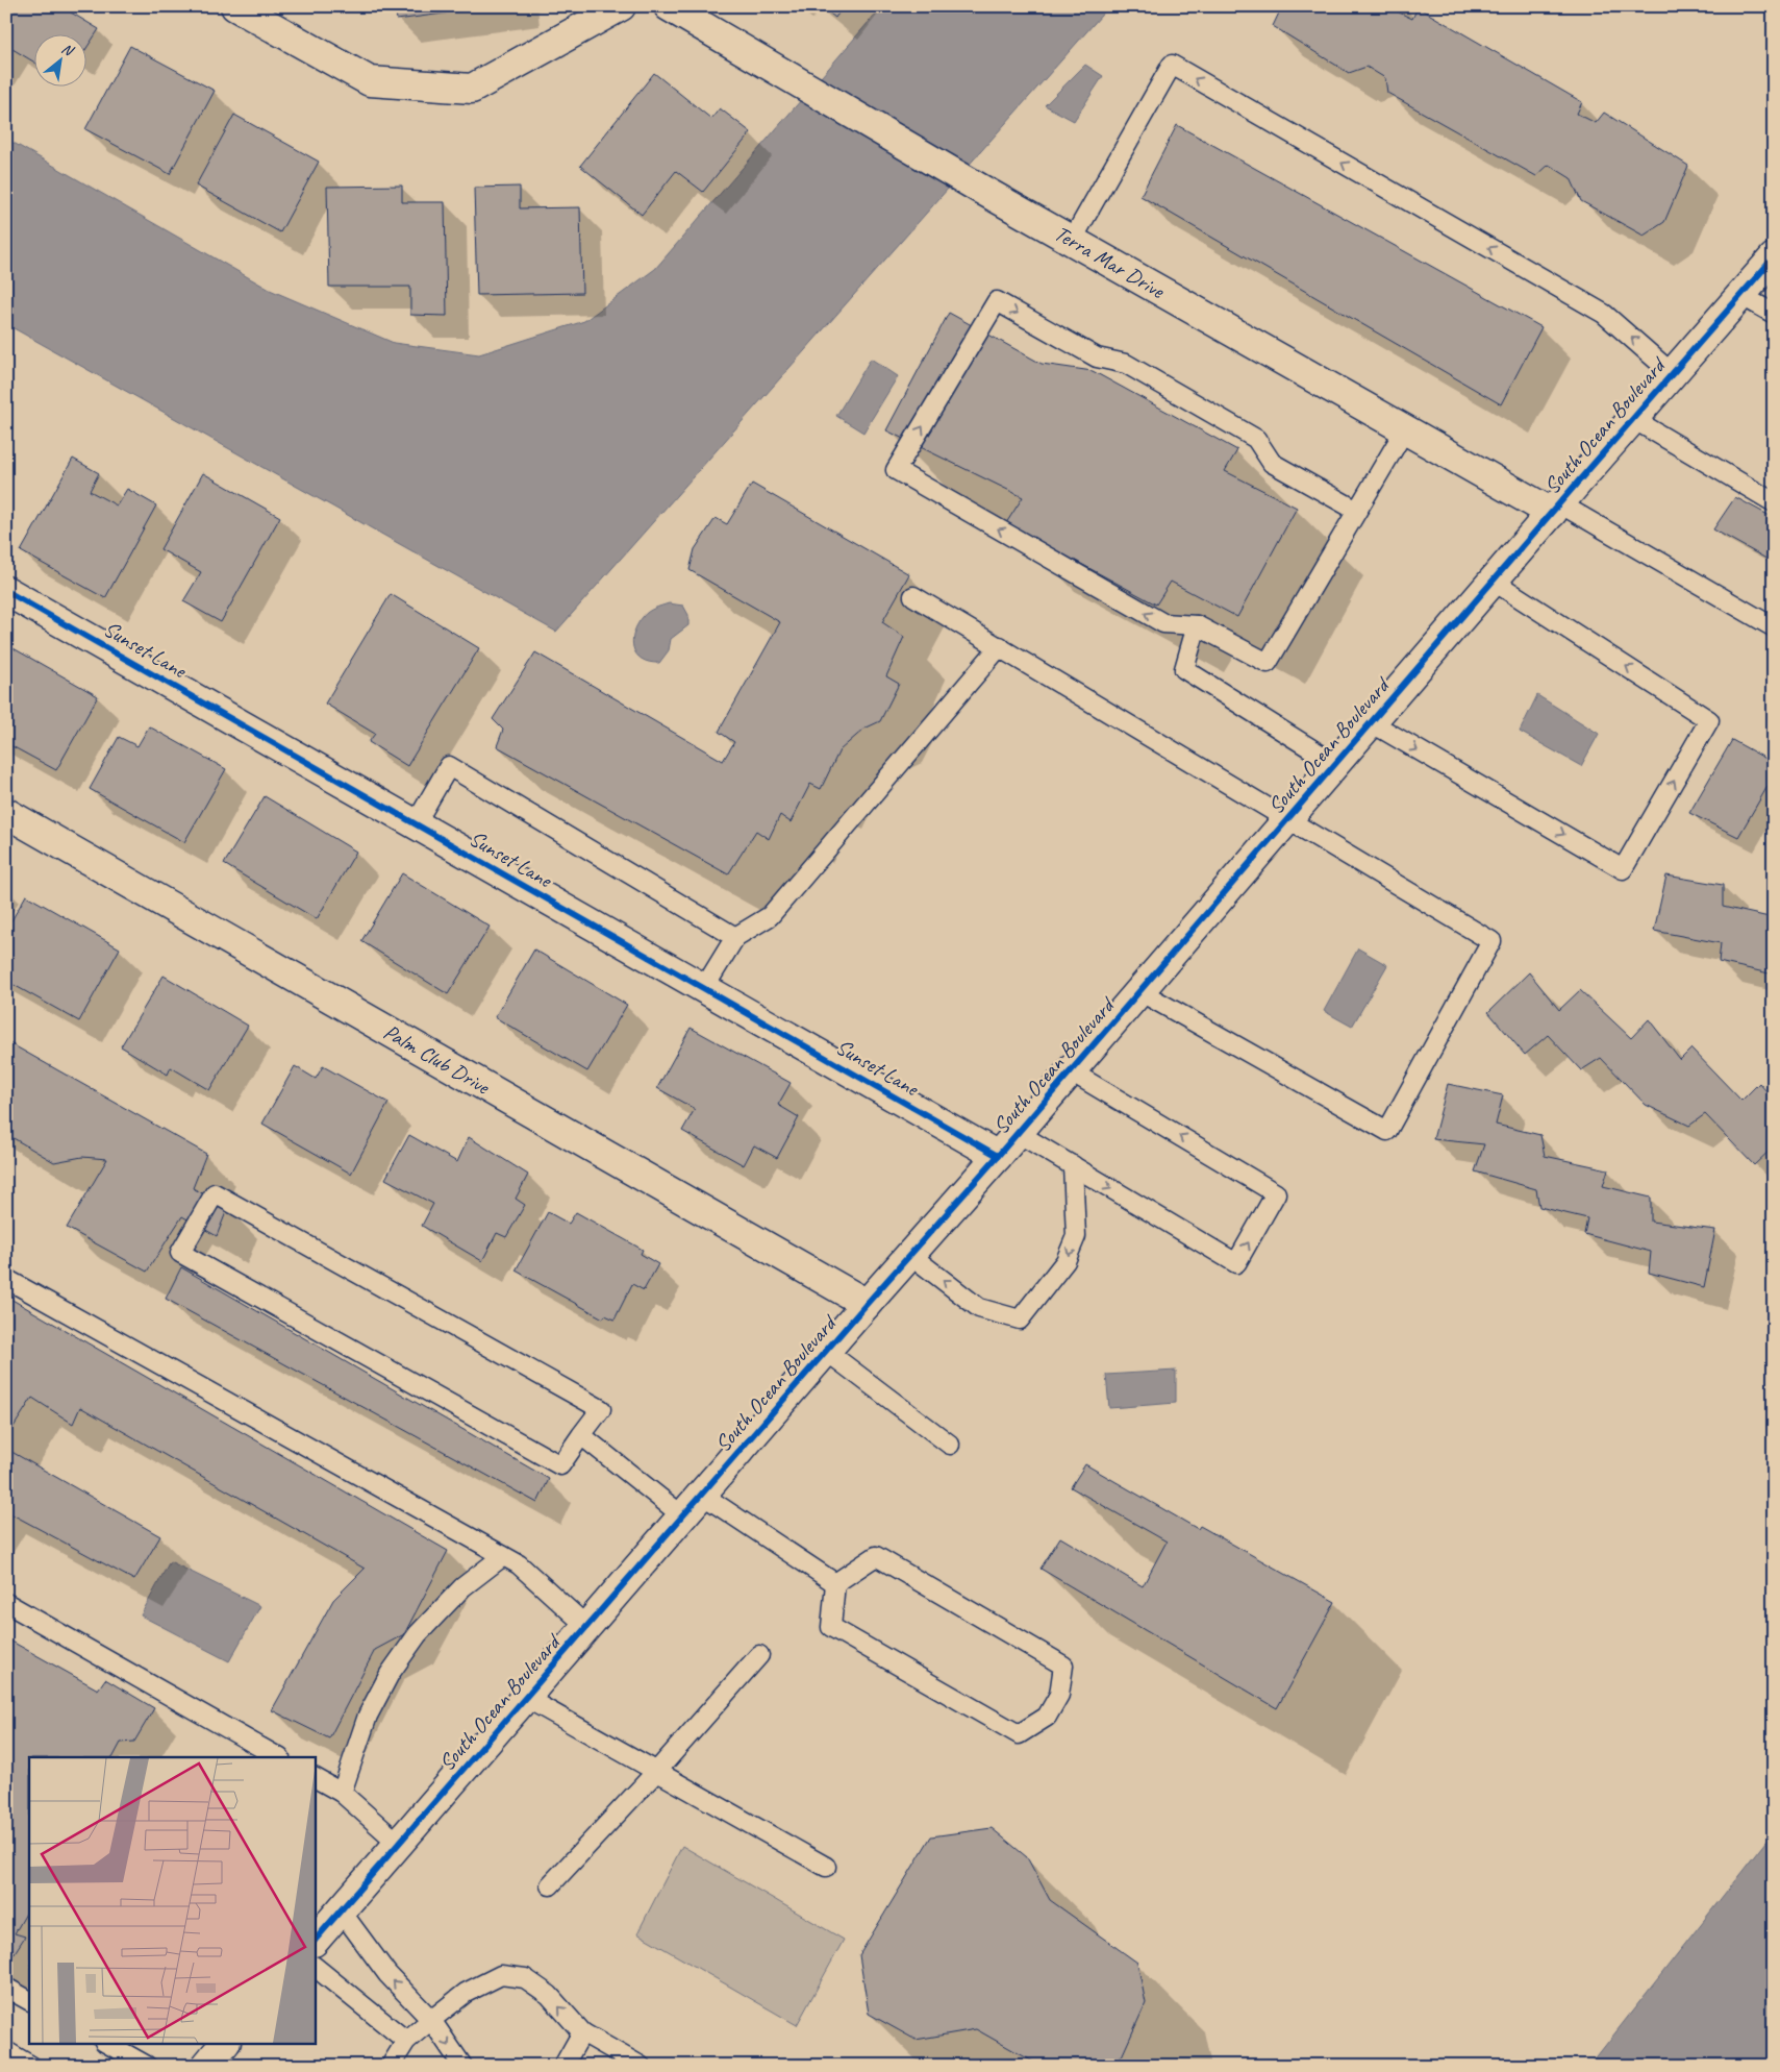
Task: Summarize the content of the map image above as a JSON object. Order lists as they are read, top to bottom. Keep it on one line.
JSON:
{"streets":{"street":["Terra Mar Drive","South Ocean Boulevard","Sunset Lane","Palm Club Drive"]},"crossings":[["Terra Mar Drive","South Ocean Boulevard"],["South Ocean Boulevard","Sunset Lane"],["South Ocean Boulevard","Palm Club Drive"]],"north":"top right"}
